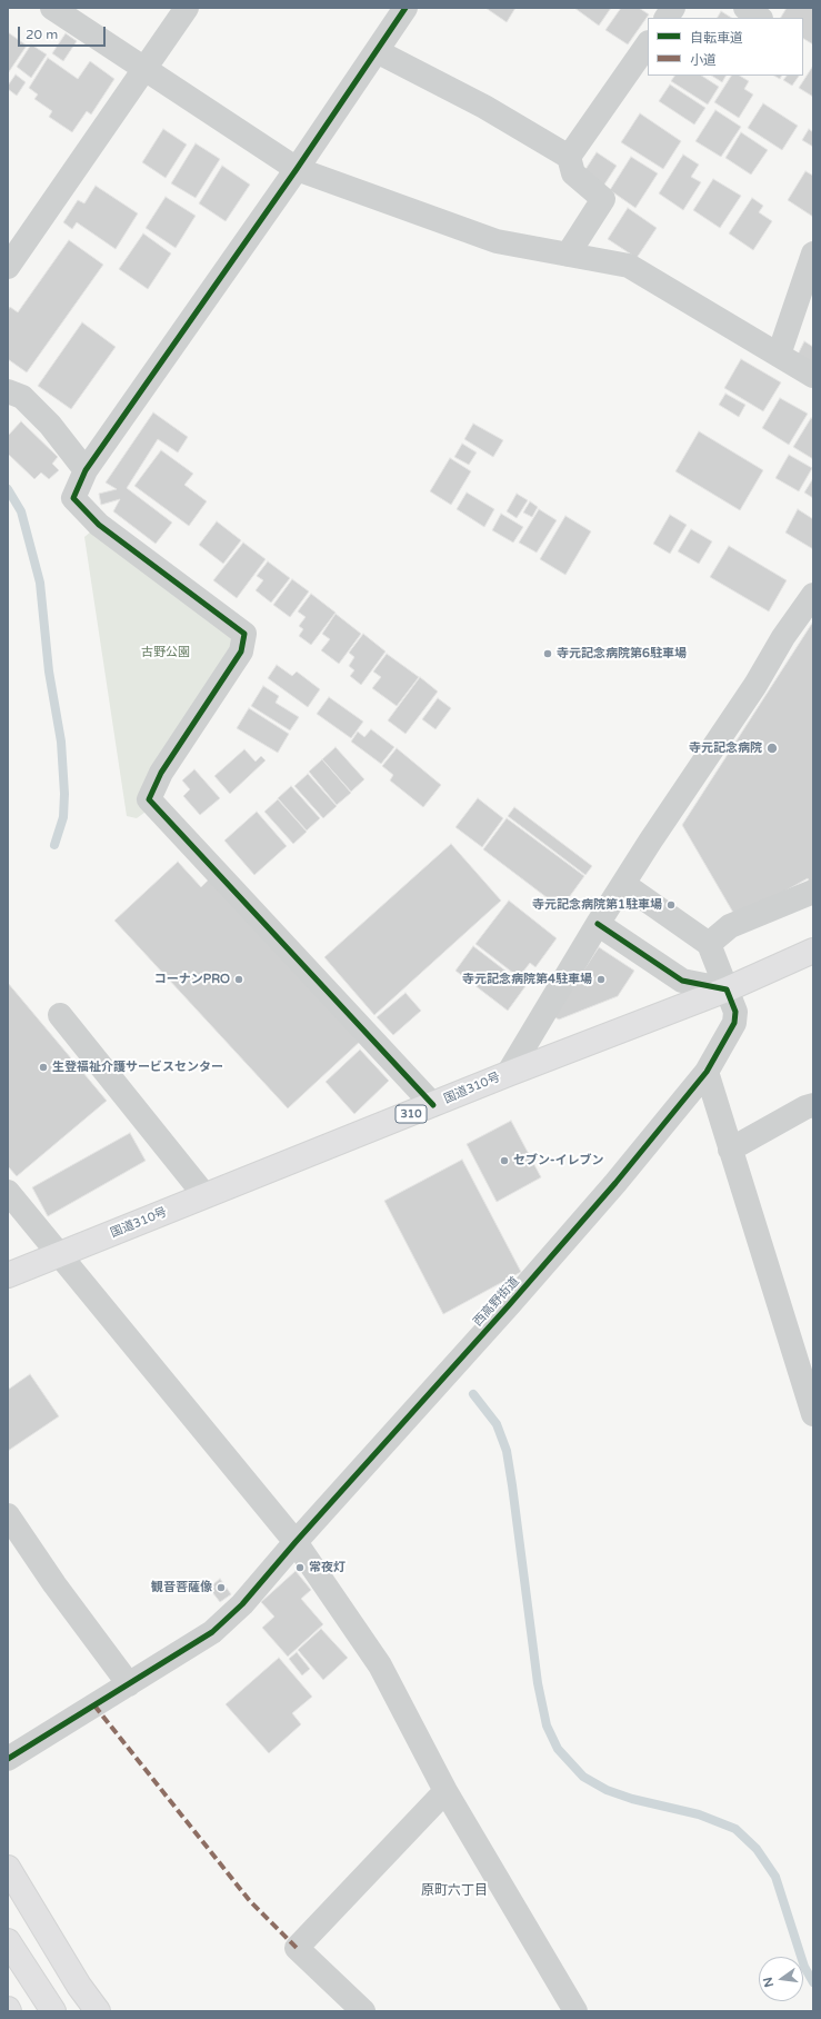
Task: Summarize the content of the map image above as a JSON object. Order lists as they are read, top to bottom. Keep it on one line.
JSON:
{"streets":{"highway":["国道310号","310"],"street":["西高野街道"]},"crossings":[["国道310号","西高野街道"]],"districts":["原町六丁目"],"parks":["古野公園"],"places":["寺元記念病院第6駐車場","寺元記念病院","寺元記念病院第1駐車場","コーナンPRO","寺元記念病院第4駐車場","生登福祉介護サービスセンター","セブン-イレブン","常夜灯","観音菩薩像"],"legend":["自転車道","小道"],"scale_bar":"20 m","north":"left"}
